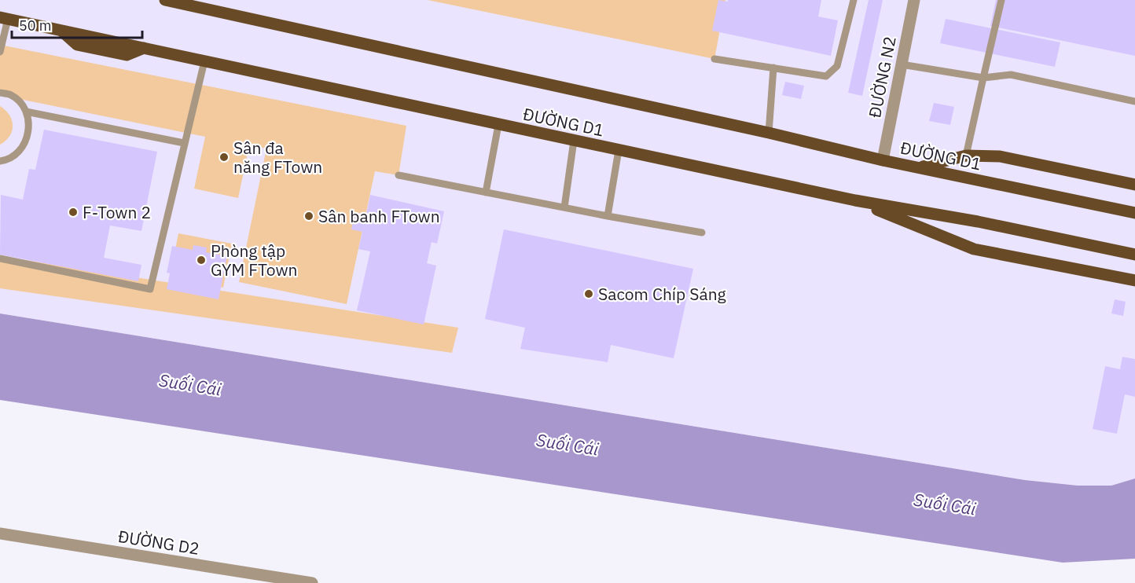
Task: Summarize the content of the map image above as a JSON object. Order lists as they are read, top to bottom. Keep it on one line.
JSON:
{"streets":{"main road":["ĐƯỜNG D1"],"street":["ĐƯỜNG N2","ĐƯỜNG D2"]},"crossings":[["ĐƯỜNG N2","ĐƯỜNG D1"]],"water":["Suối Cái"],"places":["Sân đa năng FTown","F-Town 2","Sân banh FTown","Phòng tập GYM FTown","Sacom Chíp Sáng"],"scale_bar":"50 m"}
